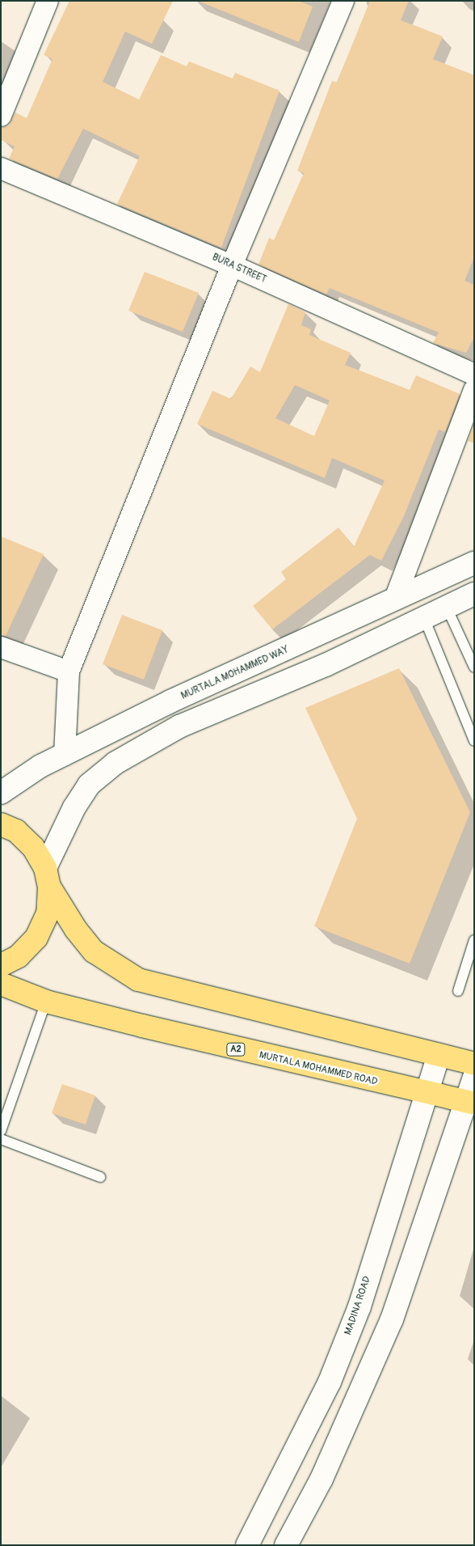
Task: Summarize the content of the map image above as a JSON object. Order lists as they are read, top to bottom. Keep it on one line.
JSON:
{"streets":{"highway":["A2","MURTALA MOHAMMED ROAD"],"main road":["MURTALA MOHAMMED WAY","MADINA ROAD"],"street":["BURA STREET"]},"crossings":[["MURTALA MOHAMMED ROAD","MADINA ROAD"]]}
